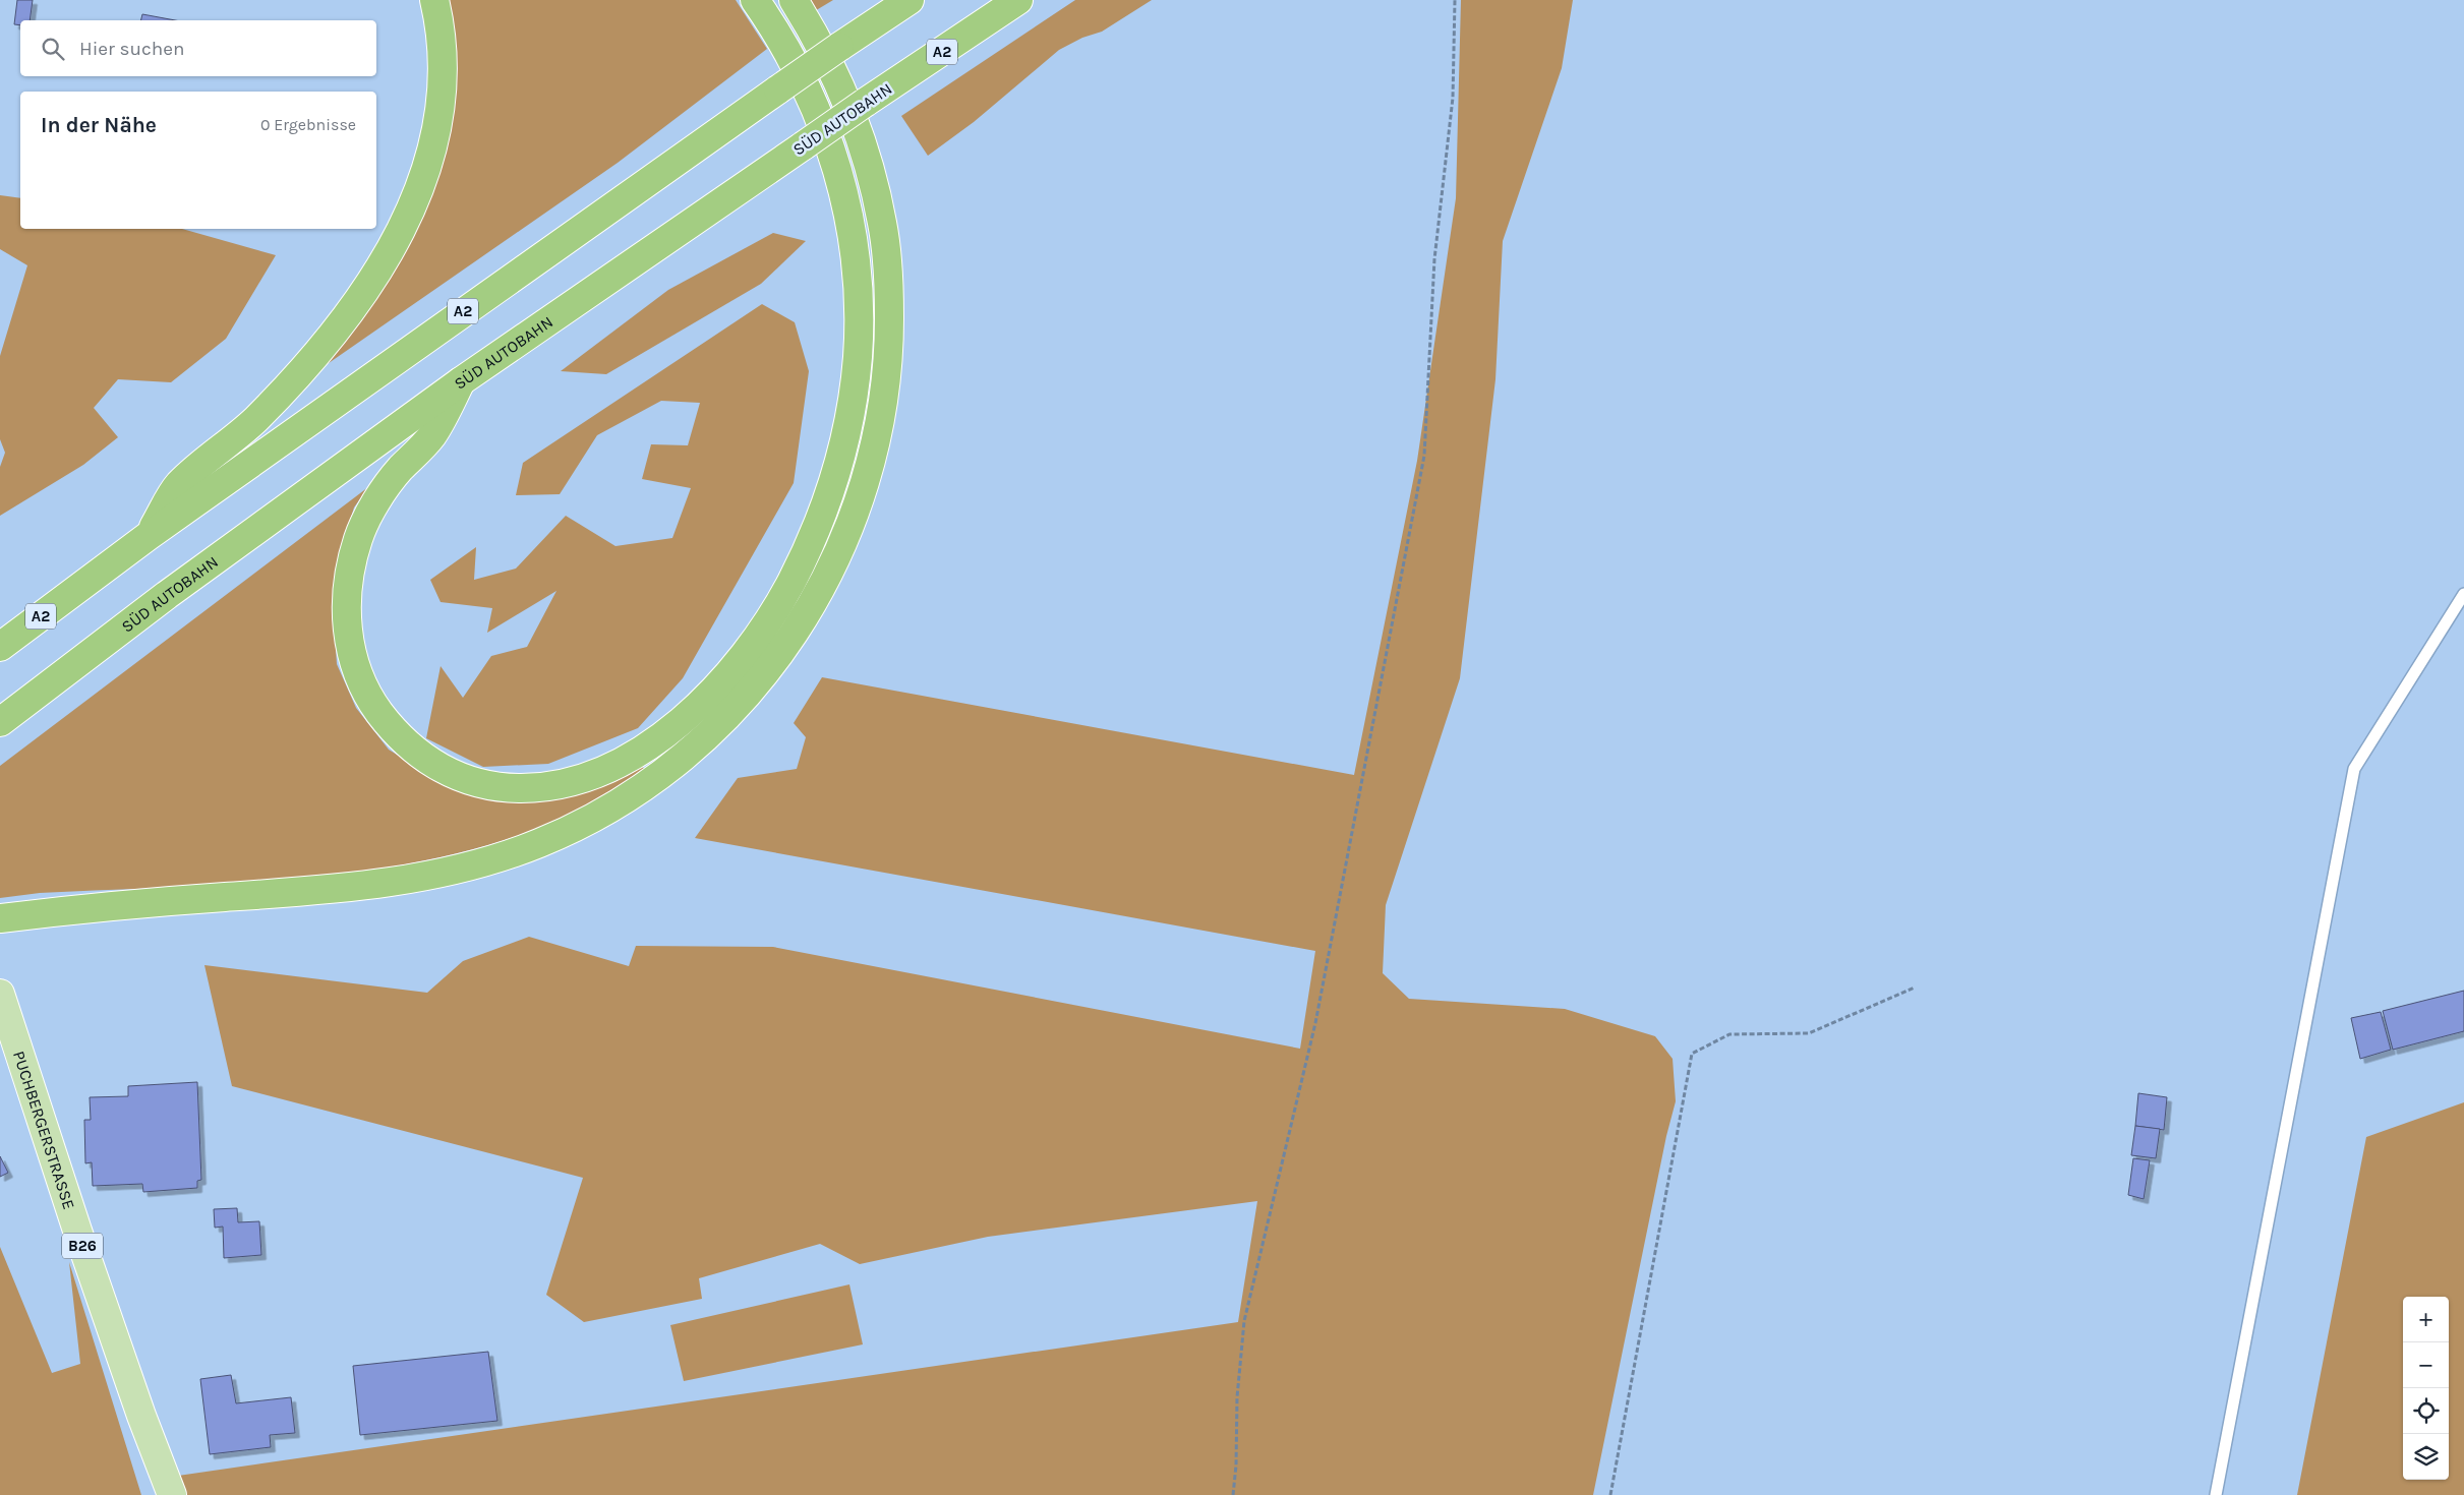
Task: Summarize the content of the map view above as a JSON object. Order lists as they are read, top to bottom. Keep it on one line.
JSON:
{"streets":{"highway":["A2","SÜD AUTOBAHN"],"main road":["PUCHBERGERSTRASSE","B26"]},"page":{"search":"Hier suchen","heading":["In der Nähe","0 Ergebnisse"],"map_buttons":["+","−"]}}
